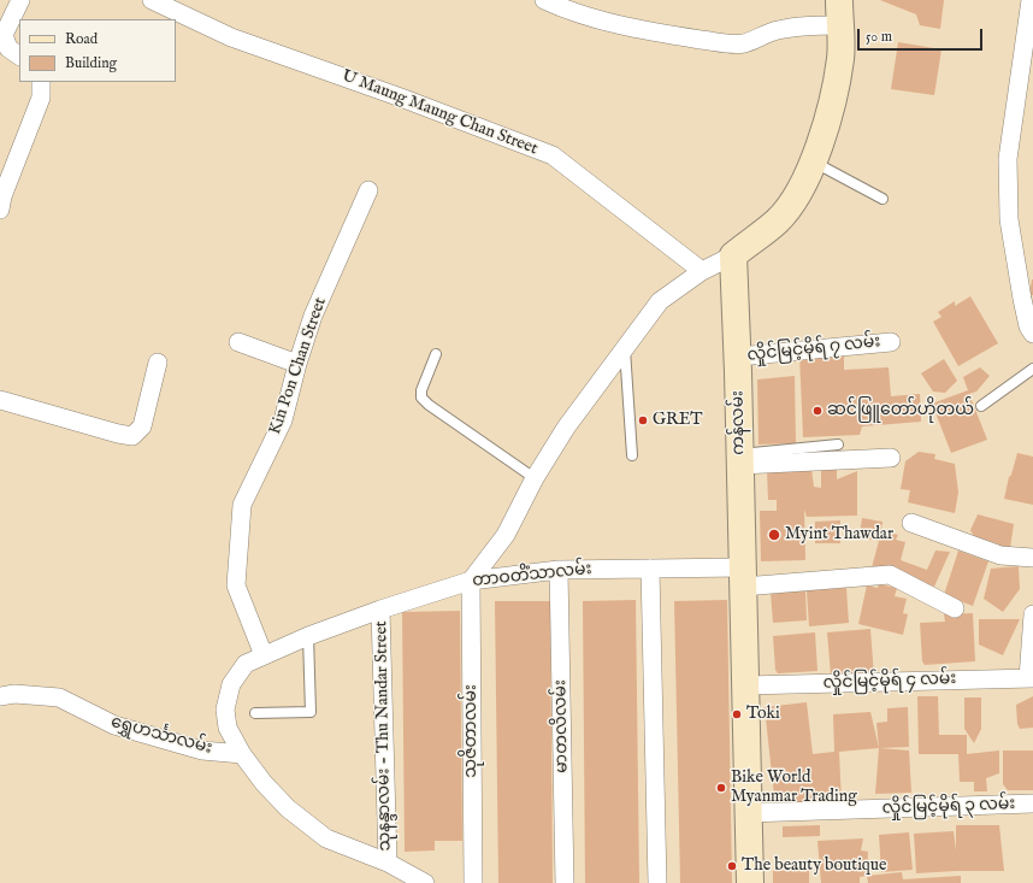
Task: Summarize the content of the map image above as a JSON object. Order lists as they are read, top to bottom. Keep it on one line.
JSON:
{"streets":{"main road":["ကန်လမ်း"],"street":["U Maung Maung Chan Street","လှိုင်မြင့်မိုရ် ၇ လမ်း","Kin Pon Chan Street","တာဝတိံသာလမ်း","လှိုင်မြင့်မိုရ် ၄ လမ်း","မာတလိလမ်း","သုဇိတာလမ်း","ရွှေဟင်္သာလမ်း","သုနန္ဒာလမ်း - Thu Nandar Street","လှိုင်မြင့်မိုရ် ၃ လမ်း"]},"crossings":[["လှိုင်မြင့်မိုရ် ၇ လမ်း","ကန်လမ်း"],["Kin Pon Chan Street","တာဝတိံသာလမ်း"],["ကန်လမ်း","တာဝတိံသာလမ်း"],["ကန်လမ်း","လှိုင်မြင့်မိုရ် ၄ လမ်း"],["ကန်လမ်း","လှိုင်မြင့်မိုရ် ၃ လမ်း"],["တာဝတိံသာလမ်း","မာတလိလမ်း"],["တာဝတိံသာလမ်း","သုဇိတာလမ်း"],["တာဝတိံသာလမ်း","ရွှေဟင်္သာလမ်း"],["တာဝတိံသာလမ်း","သုနန္ဒာလမ်း - Thu Nandar Street"]],"places":["ဆင်ဖြူတော်ဟိုတယ်","GRET","Myint Thawdar","Toki","Bike World Myanmar Trading","The beauty boutique"],"legend":["Road","Building"],"scale_bar":"50 m"}
